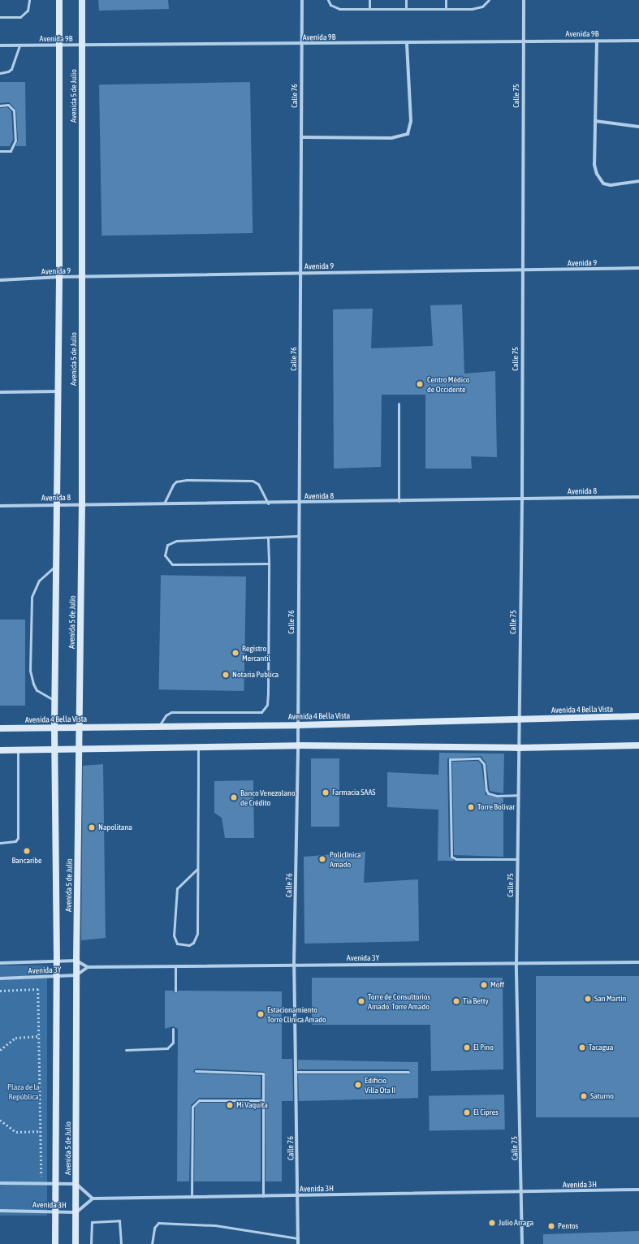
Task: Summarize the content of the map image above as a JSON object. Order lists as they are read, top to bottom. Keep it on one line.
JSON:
{"streets":{"main road":["Avenida 5 de Julio","Avenida 4 Bella Vista"],"street":["Avenida 9B","Calle 76","Calle 75","Avenida 9","Avenida 8","Avenida 3Y","Avenida 3H"]},"crossings":[["Avenida 9B","Avenida 5 de Julio"],["Avenida 9B","Calle 76"],["Avenida 9B","Calle 75"],["Avenida 5 de Julio","Avenida 9"],["Avenida 5 de Julio","Avenida 8"],["Avenida 5 de Julio","Avenida 4 Bella Vista"],["Avenida 5 de Julio","Avenida 3Y"],["Avenida 5 de Julio","Avenida 3H"],["Calle 76","Avenida 9"],["Calle 76","Avenida 8"],["Calle 76","Avenida 4 Bella Vista"],["Calle 76","Avenida 3Y"],["Calle 76","Avenida 3H"],["Calle 75","Avenida 9"],["Calle 75","Avenida 8"],["Calle 75","Avenida 4 Bella Vista"],["Calle 75","Avenida 3Y"],["Calle 75","Avenida 3H"]],"parks":["Plaza de la República"],"places":["Centro Médico de Occidente","Registro Mercantil","Notaria Publica","Farmacia SAAS","Banco Venezolano de Crédito","Torre Bolivar","Napolitana","Bancaribe","Policlínica Amado","Moff","San Martín","Torre de Consultorios Amado. Torre Amado","Tia Betty","Estacionamiento Torre Clínica Amado","El Pino","Tacagua","Edificio Villa Ota II","Saturno","Mi Vaquita","El Cipres","Julio Arraga","Pentos"]}
